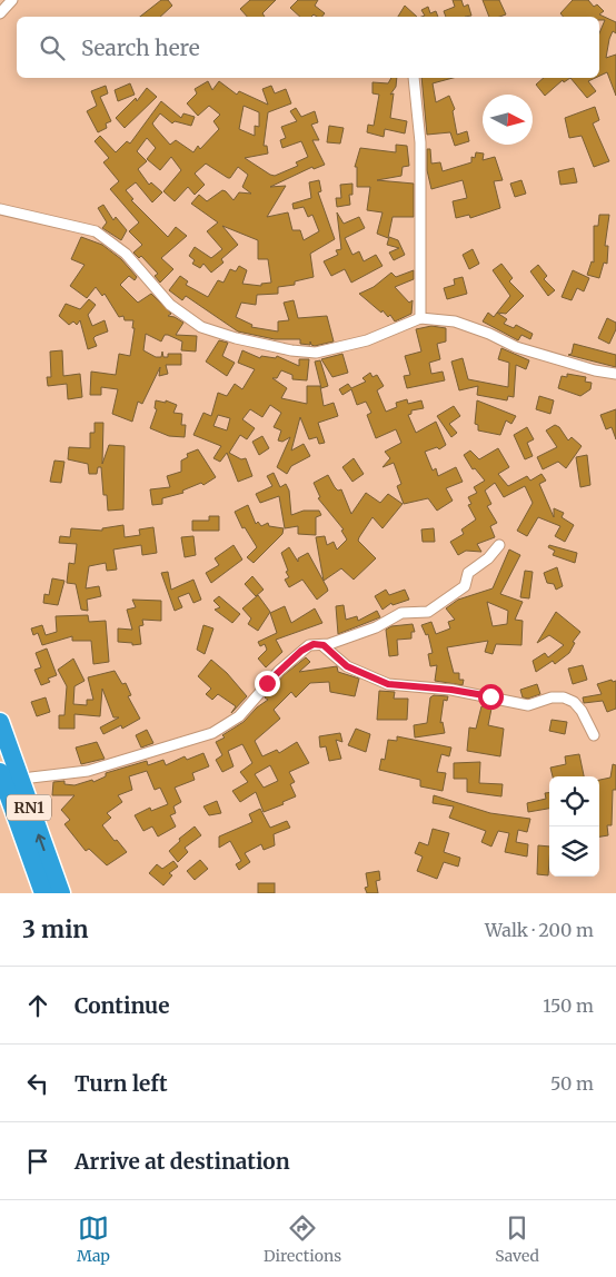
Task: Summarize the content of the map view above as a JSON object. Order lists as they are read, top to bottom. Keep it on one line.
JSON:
{"streets":{"highway":["RN1"]},"north":"right","page":{"search":"Search here","heading":["3 min","Walk · 200 m"],"list":[["Continue","150 m"],["Turn left","50 m"],"Arrive at destination"],"nav":["Map","Directions","Saved"]}}
